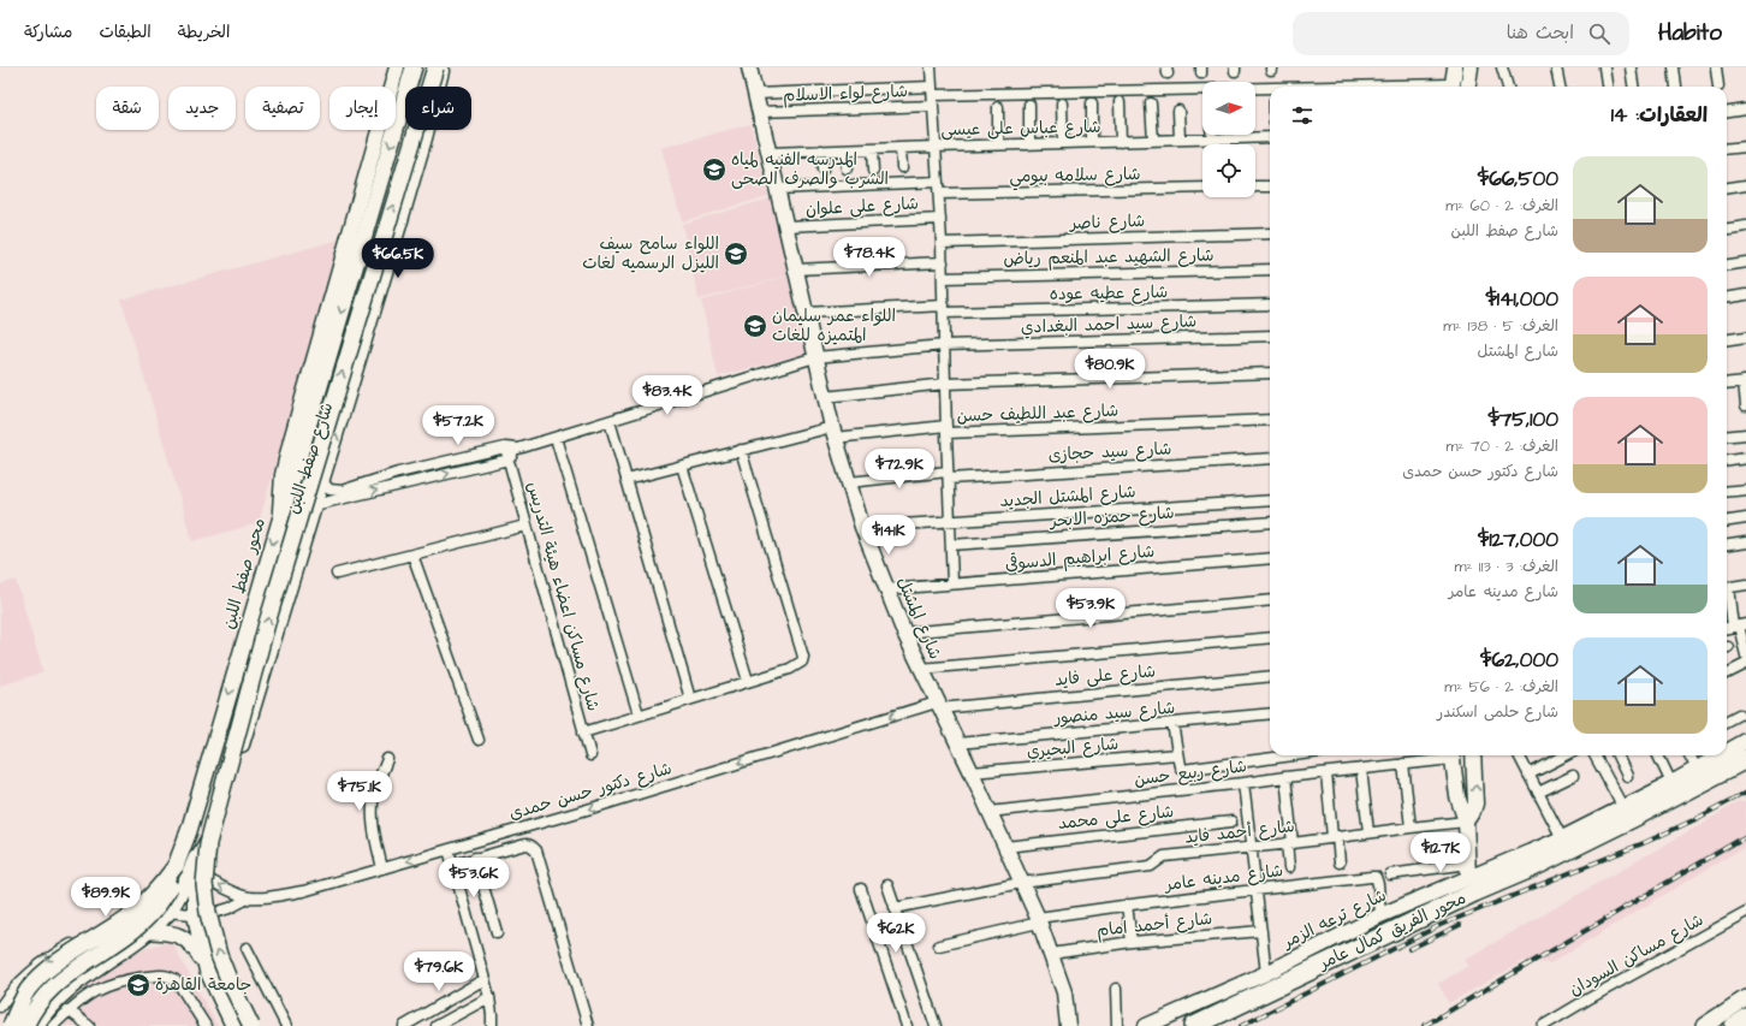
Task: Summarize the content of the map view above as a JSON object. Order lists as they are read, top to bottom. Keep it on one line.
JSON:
{"streets":{"highway":["محور الفريق كمال عامر"],"main road":["محور صفط اللبن"],"street":["شارع لواء الاسلام","شارع عباس على عيسى","شارع سلامه بيومي","شارع على علوان","شارع ناصر","شارع الشهيد عبد المنعم رياض","شارع عطيه عوده","شارع سيد احمد البغدادي","شارع عبد اللطيف حسن","شارع سيد حجازى","شارع صفط اللبن","شارع المشتل الجديد","شارع حمزه الابحر","شارع ابراهيم الدسوقى","شارع مساكن اعضاء هيئة التدريس","شارع المشتل","شارع على فايد","شارع سيد منصور","شارع البحيري","شارع ربيع حسن","شارع دكتور حسن حمدى","شارع على محمد","شارع أحمد فايد","شارع مدينه عامر","شارع ترعه الزمر","شارع أحمد امام","شارع مساكن السودان"]},"crossings":[["شارع لواء الاسلام","شارع المشتل"],["شارع عباس على عيسى","شارع المشتل"],["شارع على علوان","شارع المشتل"],["شارع عطيه عوده","شارع المشتل"],["شارع سيد احمد البغدادي","شارع المشتل"],["شارع عبد اللطيف حسن","شارع المشتل"],["شارع سيد حجازى","شارع المشتل"],["شارع صفط اللبن","شارع دكتور حسن حمدى"],["شارع المشتل الجديد","شارع المشتل"],["شارع ابراهيم الدسوقى","شارع المشتل"],["شارع المشتل","شارع على فايد"],["شارع المشتل","شارع سيد منصور"],["شارع المشتل","شارع البحيري"],["شارع المشتل","شارع ربيع حسن"],["شارع المشتل","شارع دكتور حسن حمدى"],["شارع المشتل","شارع على محمد"],["شارع المشتل","شارع أحمد فايد"],["شارع المشتل","شارع مدينه عامر"],["شارع المشتل","شارع أحمد امام"],["شارع على فايد","شارع دكتور حسن حمدى"],["شارع مدينه عامر","شارع ترعه الزمر"]],"places":{"school or university":["المدرسه الفنيه لمياه الشرب والصرف الصحى","اللواء سامح سيف الليزل الرسميه لغات","اللواء عمر سليمان المتميزه للغات","جامعة القاهرة"]},"north":"right","page":{"header":"Habito","search":"ابحث هنا","nav":["الخريطة","الطبقات","مشاركة"],"chip":["شراء","إيجار","تصفية","جديد","شقة"],"heading":"العقارات: 14","list":[{"name":"$66,500","note":"الغرف: 2 · 60 m² · شارع صفط اللبن"},{"name":"$141,000","note":"الغرف: 5 · 138 m² · شارع المشتل"},{"name":"$75,100","note":"الغرف: 2 · 70 m² · شارع دكتور حسن حمدى"},{"name":"$127,000","note":"الغرف: 3 · 113 m² · شارع مدينه عامر"},{"name":"$62,000","note":"الغرف: 2 · 56 m² · شارع حلمى اسكندر"}],"price":["$78.4K","$66.5K","$80.9K","$83.4K","$57.2K","$72.9K","$141K","$53.9K","$75.1K","$127K","$53.6K","$89.9K","$62K","$79.6K"]}}
